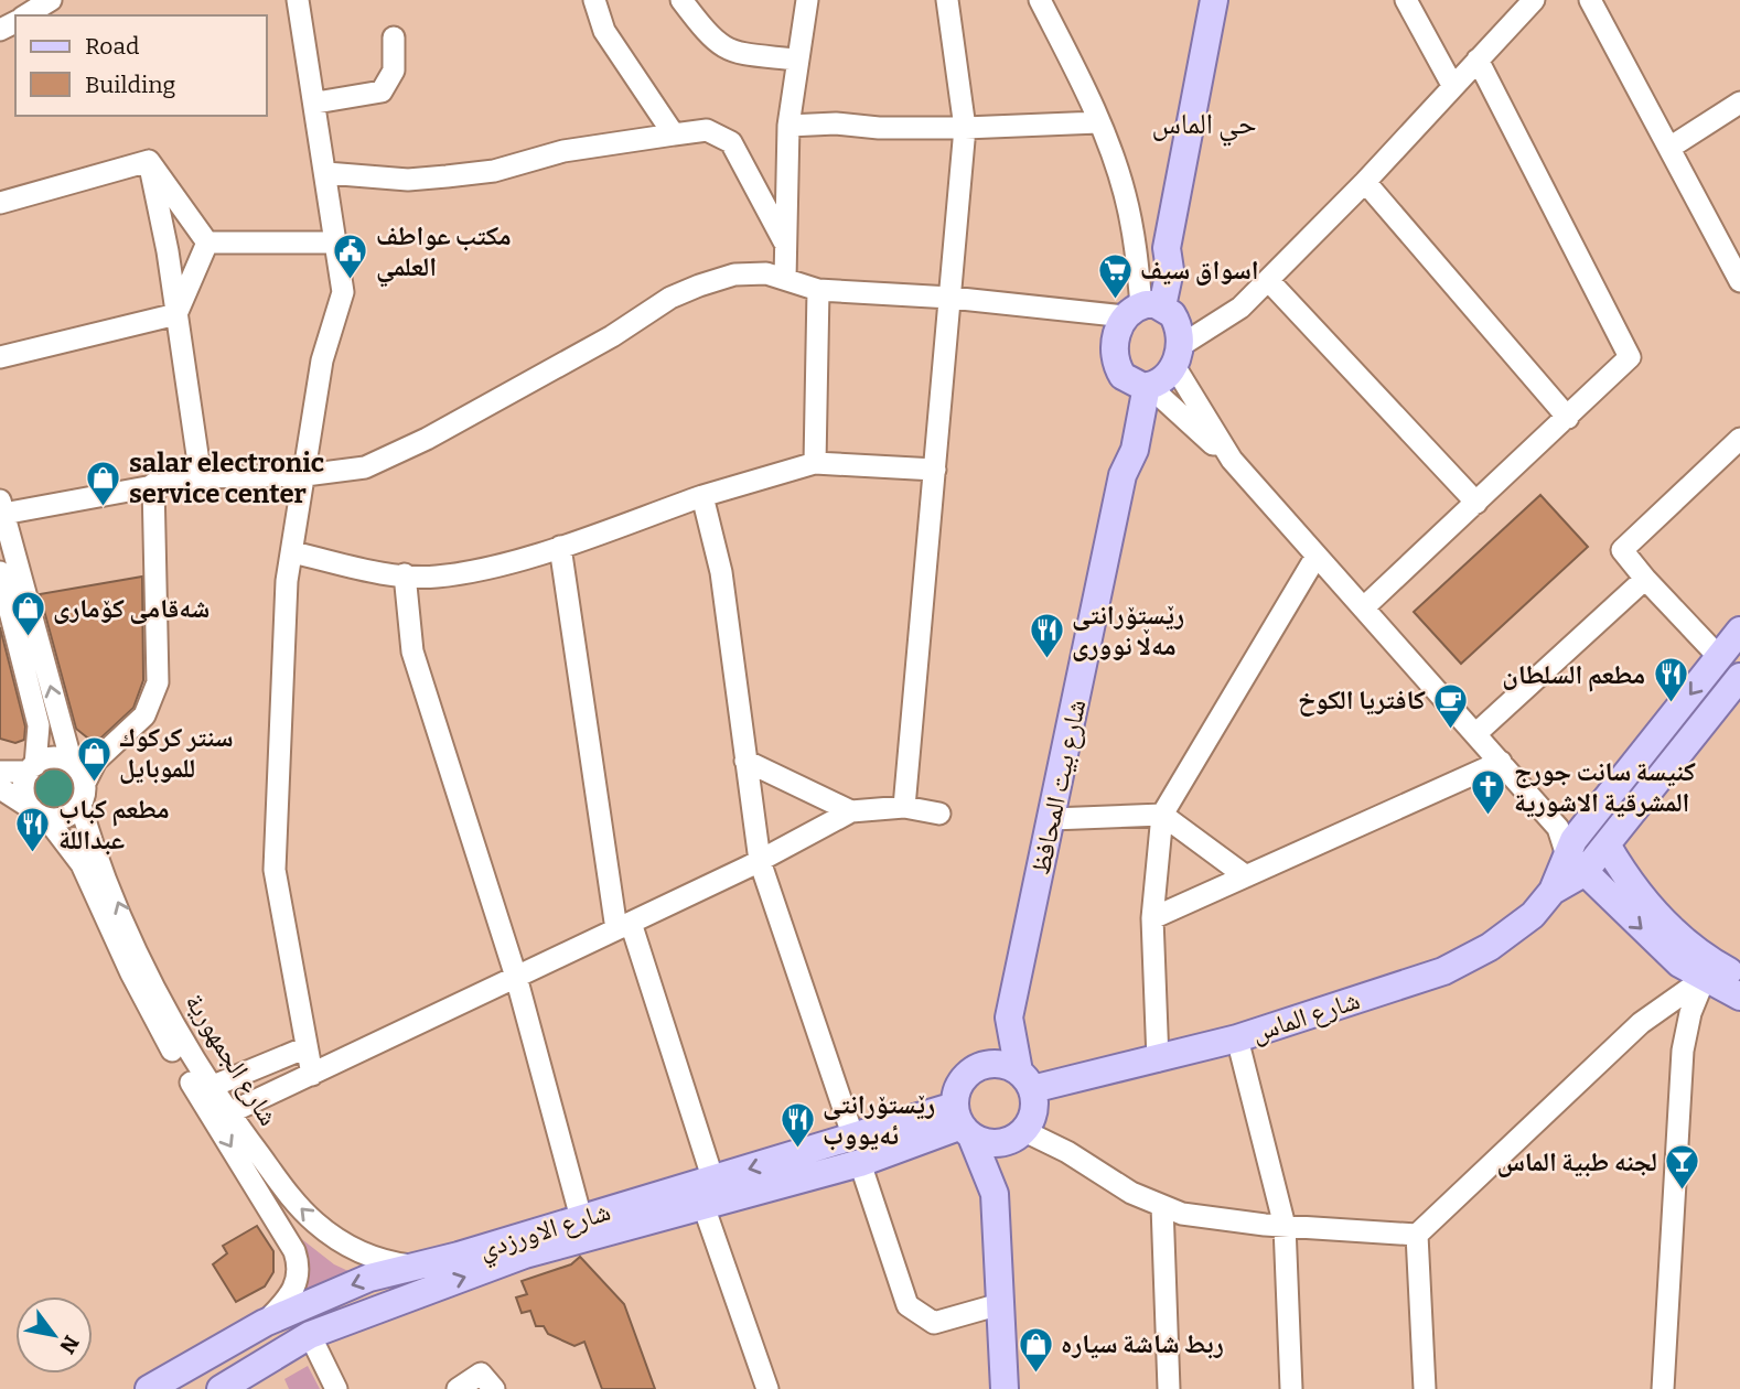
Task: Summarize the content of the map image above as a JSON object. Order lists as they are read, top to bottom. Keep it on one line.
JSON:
{"streets":{"main road":["شارع بيت المحافظ","شارع الماس","شارع الاورزدي"],"street":["شارع الجمهورية"]},"crossings":[["شارع بيت المحافظ","شارع الماس"],["شارع بيت المحافظ","شارع الاورزدي"],["شارع الماس","شارع الاورزدي"],["شارع الجمهورية","شارع الاورزدي"]],"districts":["حي الماس"],"places":{"public building":["مكتب عواطف العلمي"],"supermarket":["اسواق سيف"],"shop":["salar electronic service center","شەقامی کۆماری","سنتر كركوك للموبايل","ربط شاشة سياره"],"restaurant":["رێستۆرانتی مەڵا نووری","مطعم السلطان","مطعم كباب عبداللة","رێستۆرانتی ئەیووب"],"cafe":["كافتريا الكوخ"],"church":["كنيسة سانت جورج المشرقية الاشورية"],"bar":["لجنه طبية الماس"]},"legend":["Road","Building"],"north":"bottom right"}
